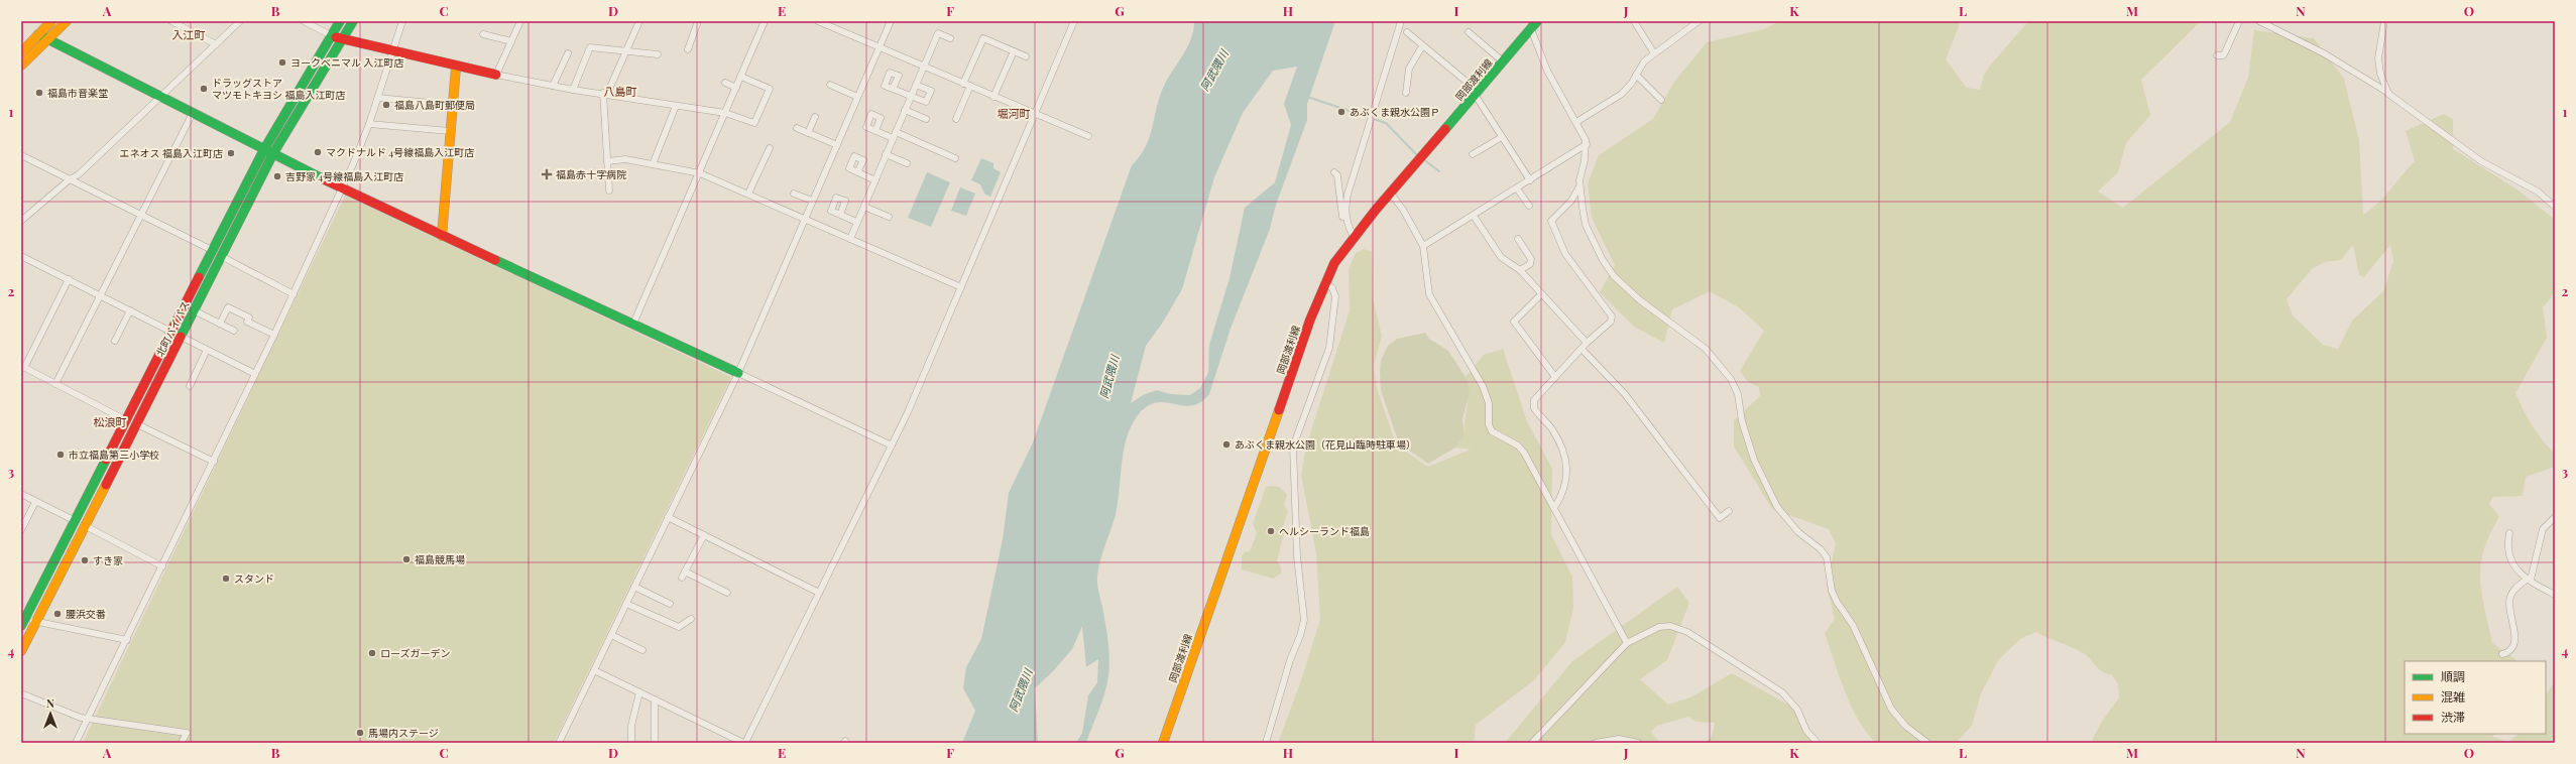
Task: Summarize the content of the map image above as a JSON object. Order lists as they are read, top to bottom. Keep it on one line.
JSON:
{"streets":{"main road":["岡部渡利線","北町バイパス"]},"districts":["入江町","八島町","堀河町","松浪町"],"water":["阿武隈川"],"places":{"other":["ヨークベニマル 入江町店","ドラッグストア マツモトキヨシ 福島入江町店","福島市音楽堂","福島八島町郵便局","あぶくま親水公園Ｐ","マクドナルド 4号線福島入江町店","エネオス 福島入江町店","吉野家 4号線福島入江町店","あぶくま親水公園（花見山臨時駐車場）","市立福島第三小学校","ヘルシーランド福島","福島競馬場","すき家","スタンド","腰浜交番","ローズガーデン","馬場内ステージ"],"health":["福島赤十字病院"]},"legend":["順調","混雑","渋滞"],"north":"top","grid":{"columns":["A","B","C","D","E","F","G","H","I","J","K","L","M","N","O"],"rows":["1","2","3","4"]}}
